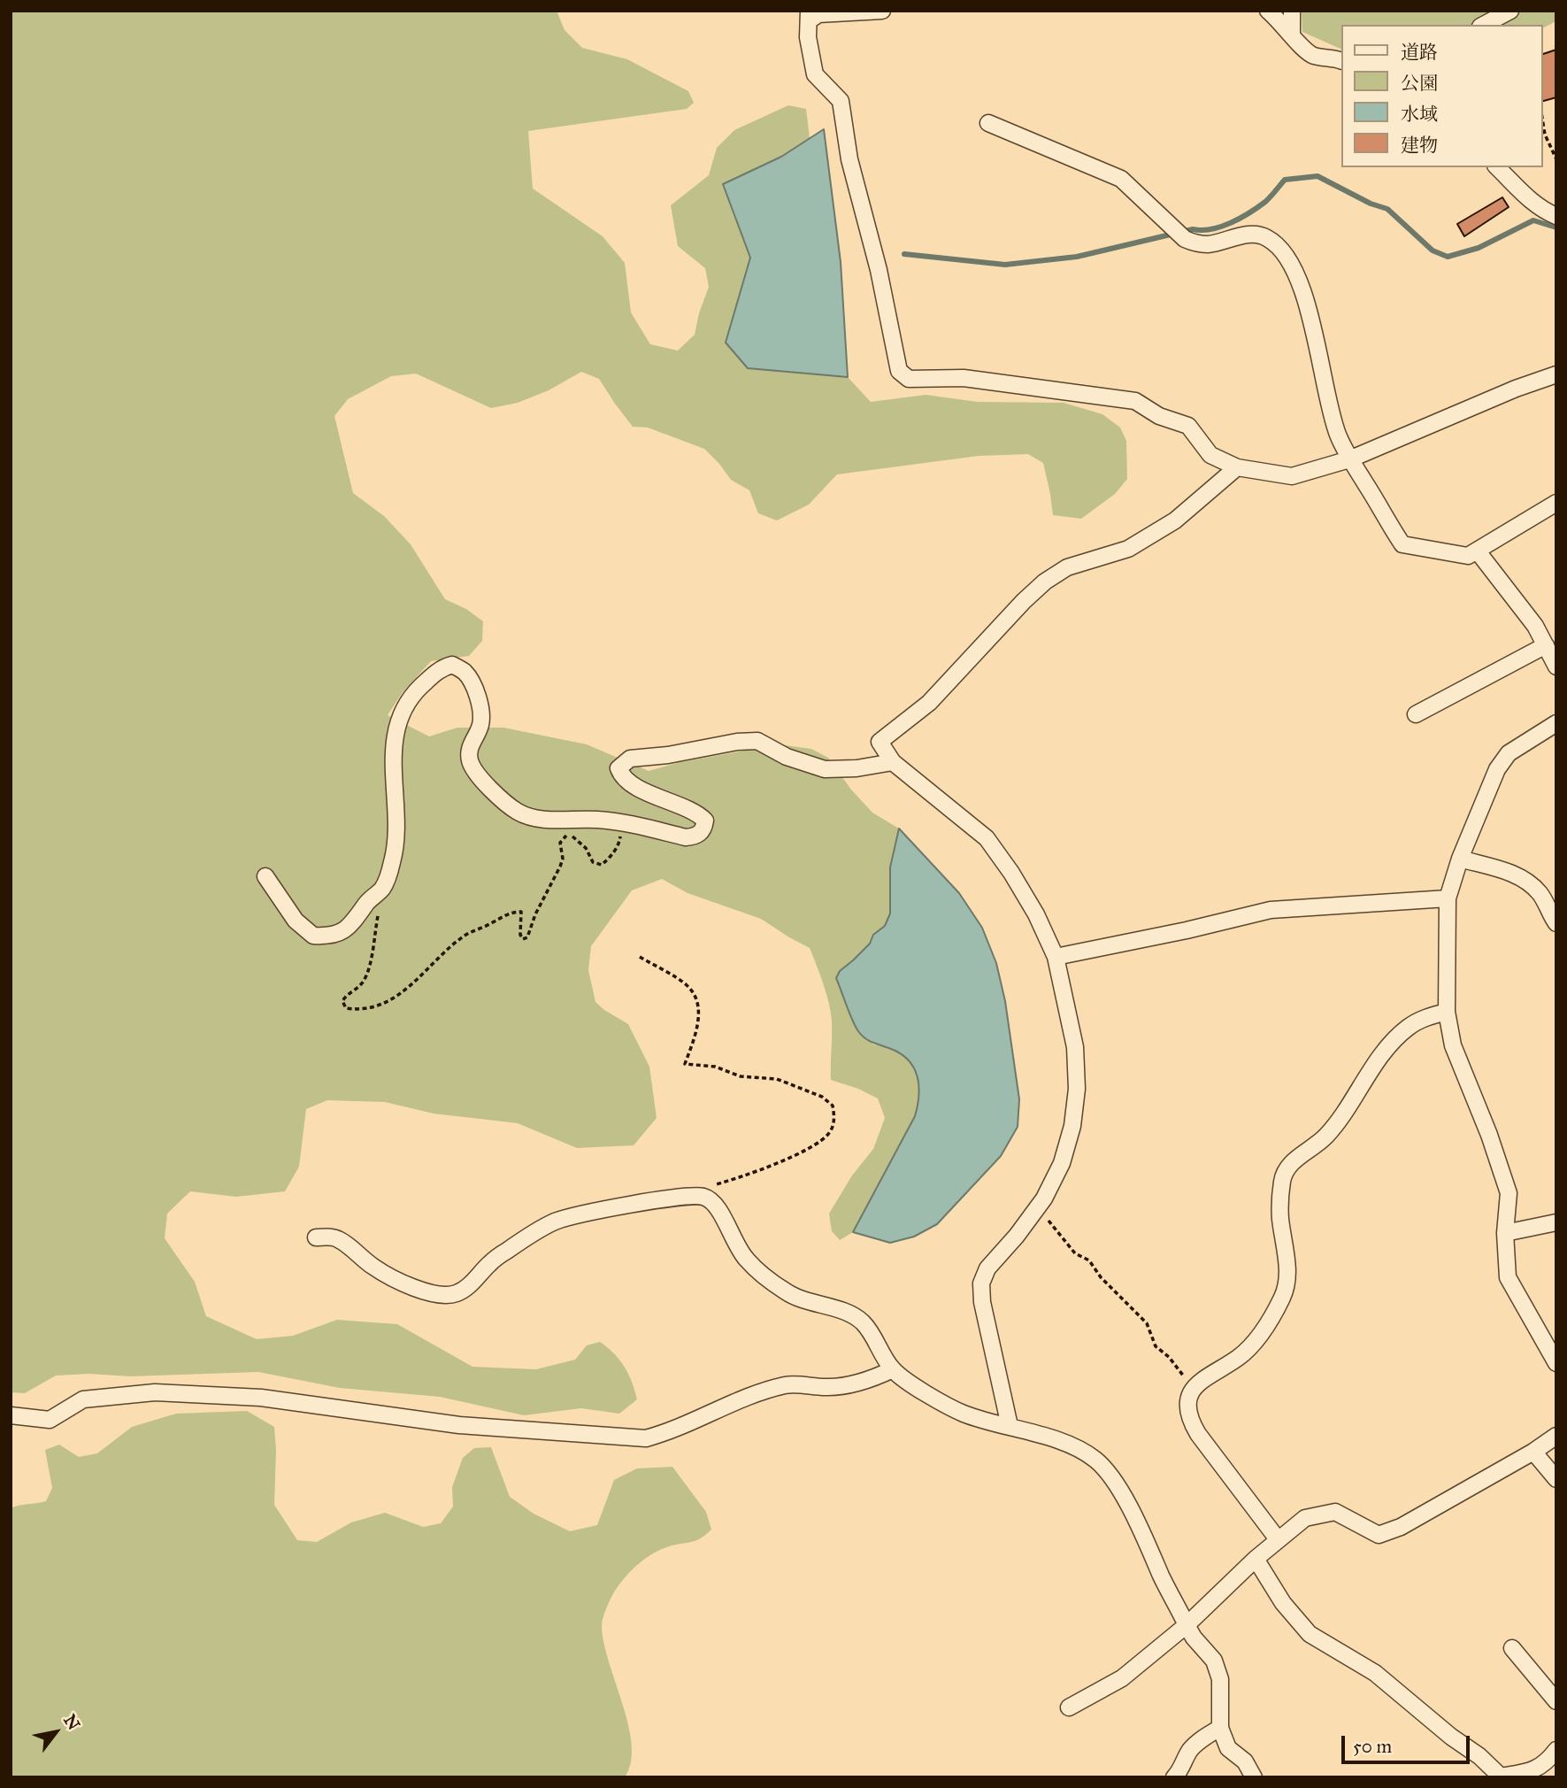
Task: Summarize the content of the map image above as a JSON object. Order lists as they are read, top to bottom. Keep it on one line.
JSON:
{"legend":["道路","公園","水域","建物"],"scale_bar":"50 m","north":"top right"}
